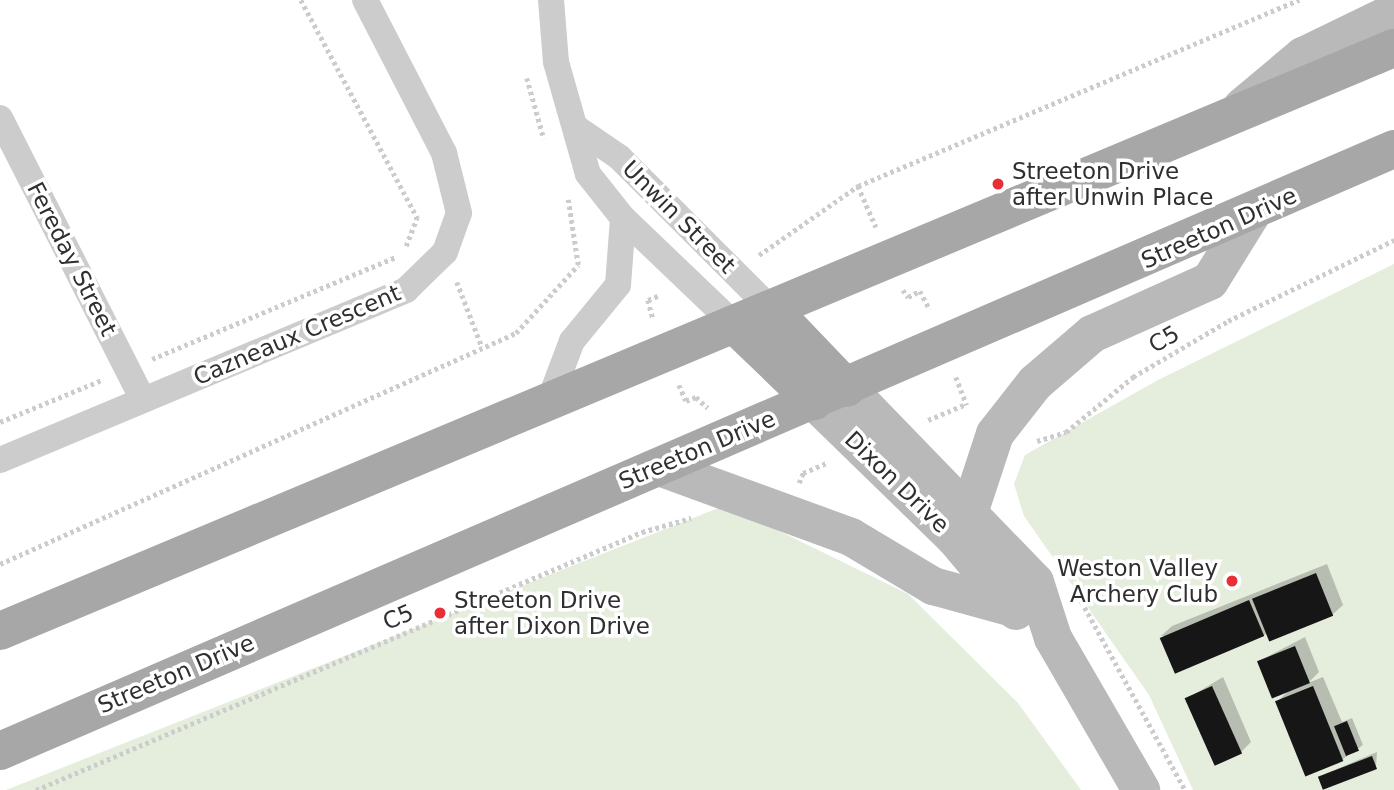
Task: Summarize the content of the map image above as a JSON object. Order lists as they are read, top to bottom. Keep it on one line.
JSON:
{"streets":{"main road":["Streeton Drive","Dixon Drive"],"street":["Unwin Street","Fereday Street","Cazneaux Crescent"],"path":["C5"]},"crossings":[["Unwin Street","Dixon Drive"],["Streeton Drive","Dixon Drive"],["Fereday Street","Cazneaux Crescent"]],"places":["Streeton Drive after Unwin Place","Weston Valley Archery Club","Streeton Drive after Dixon Drive"]}
